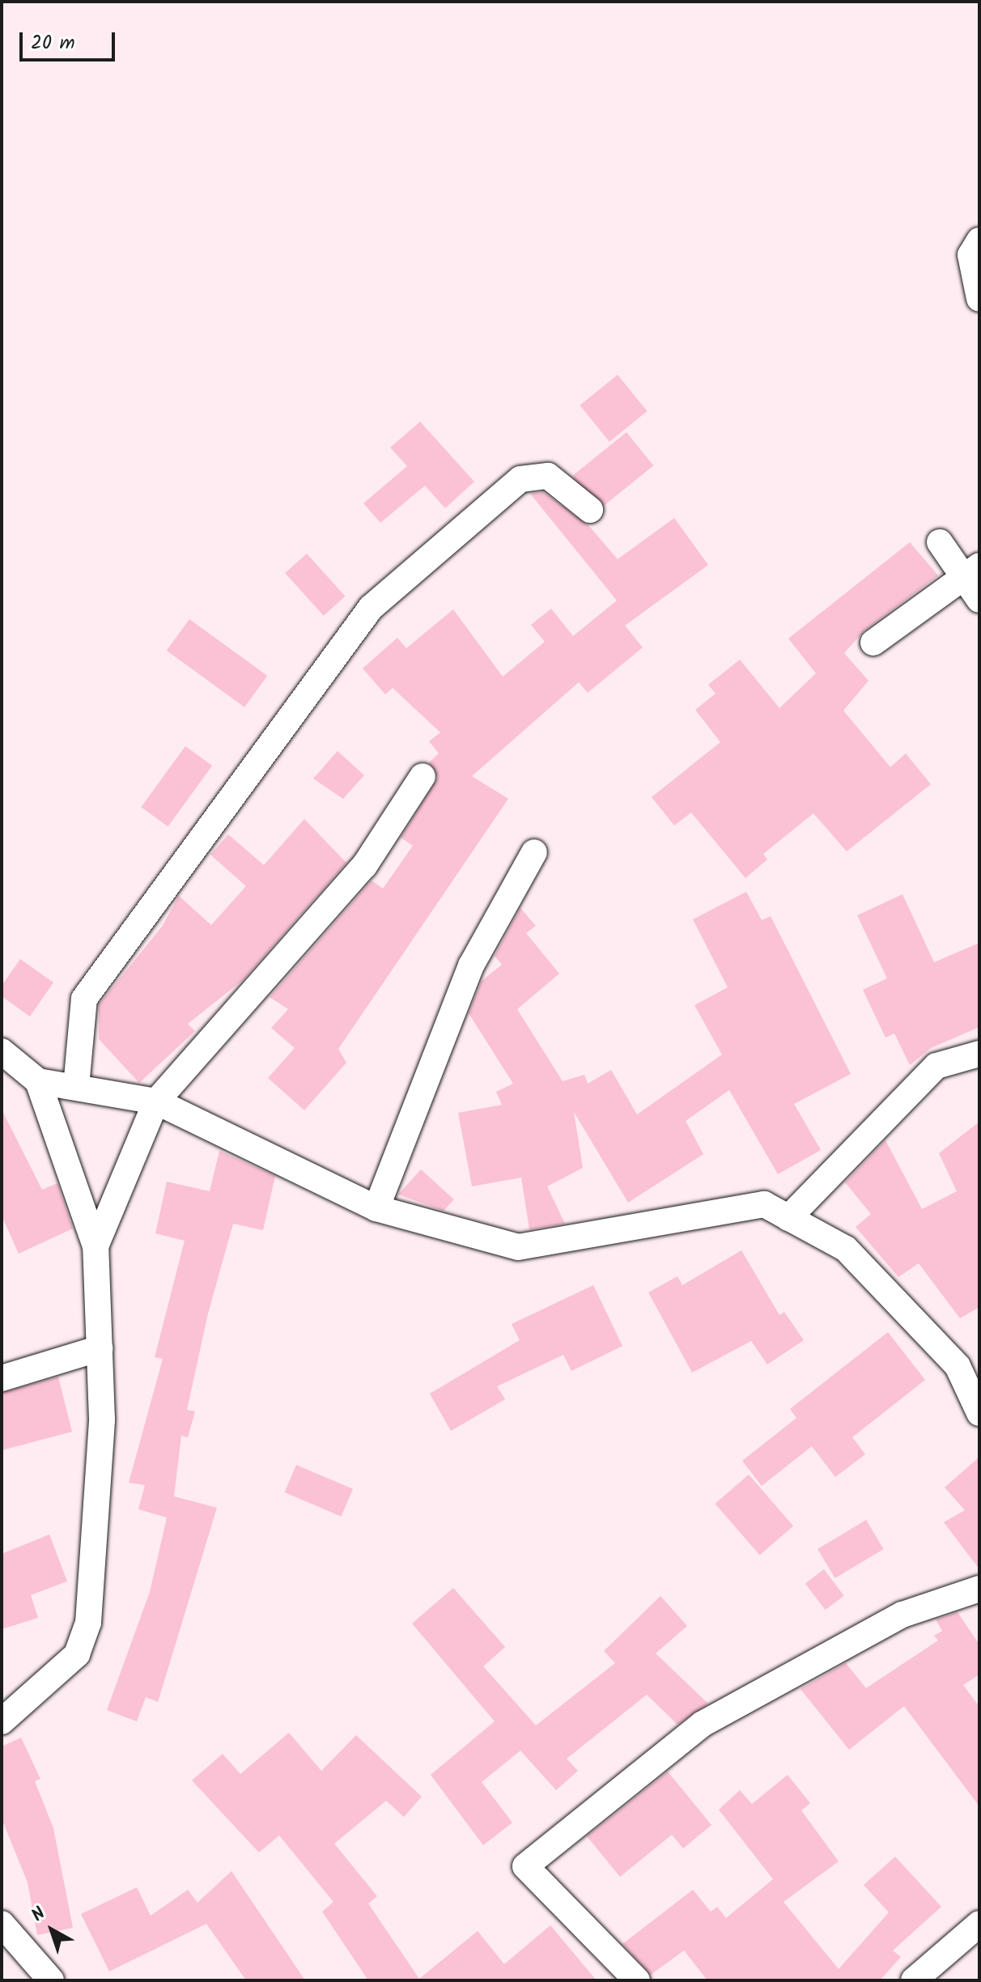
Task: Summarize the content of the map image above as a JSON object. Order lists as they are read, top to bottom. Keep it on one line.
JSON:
{"scale_bar":"20 m","north":"top left"}
